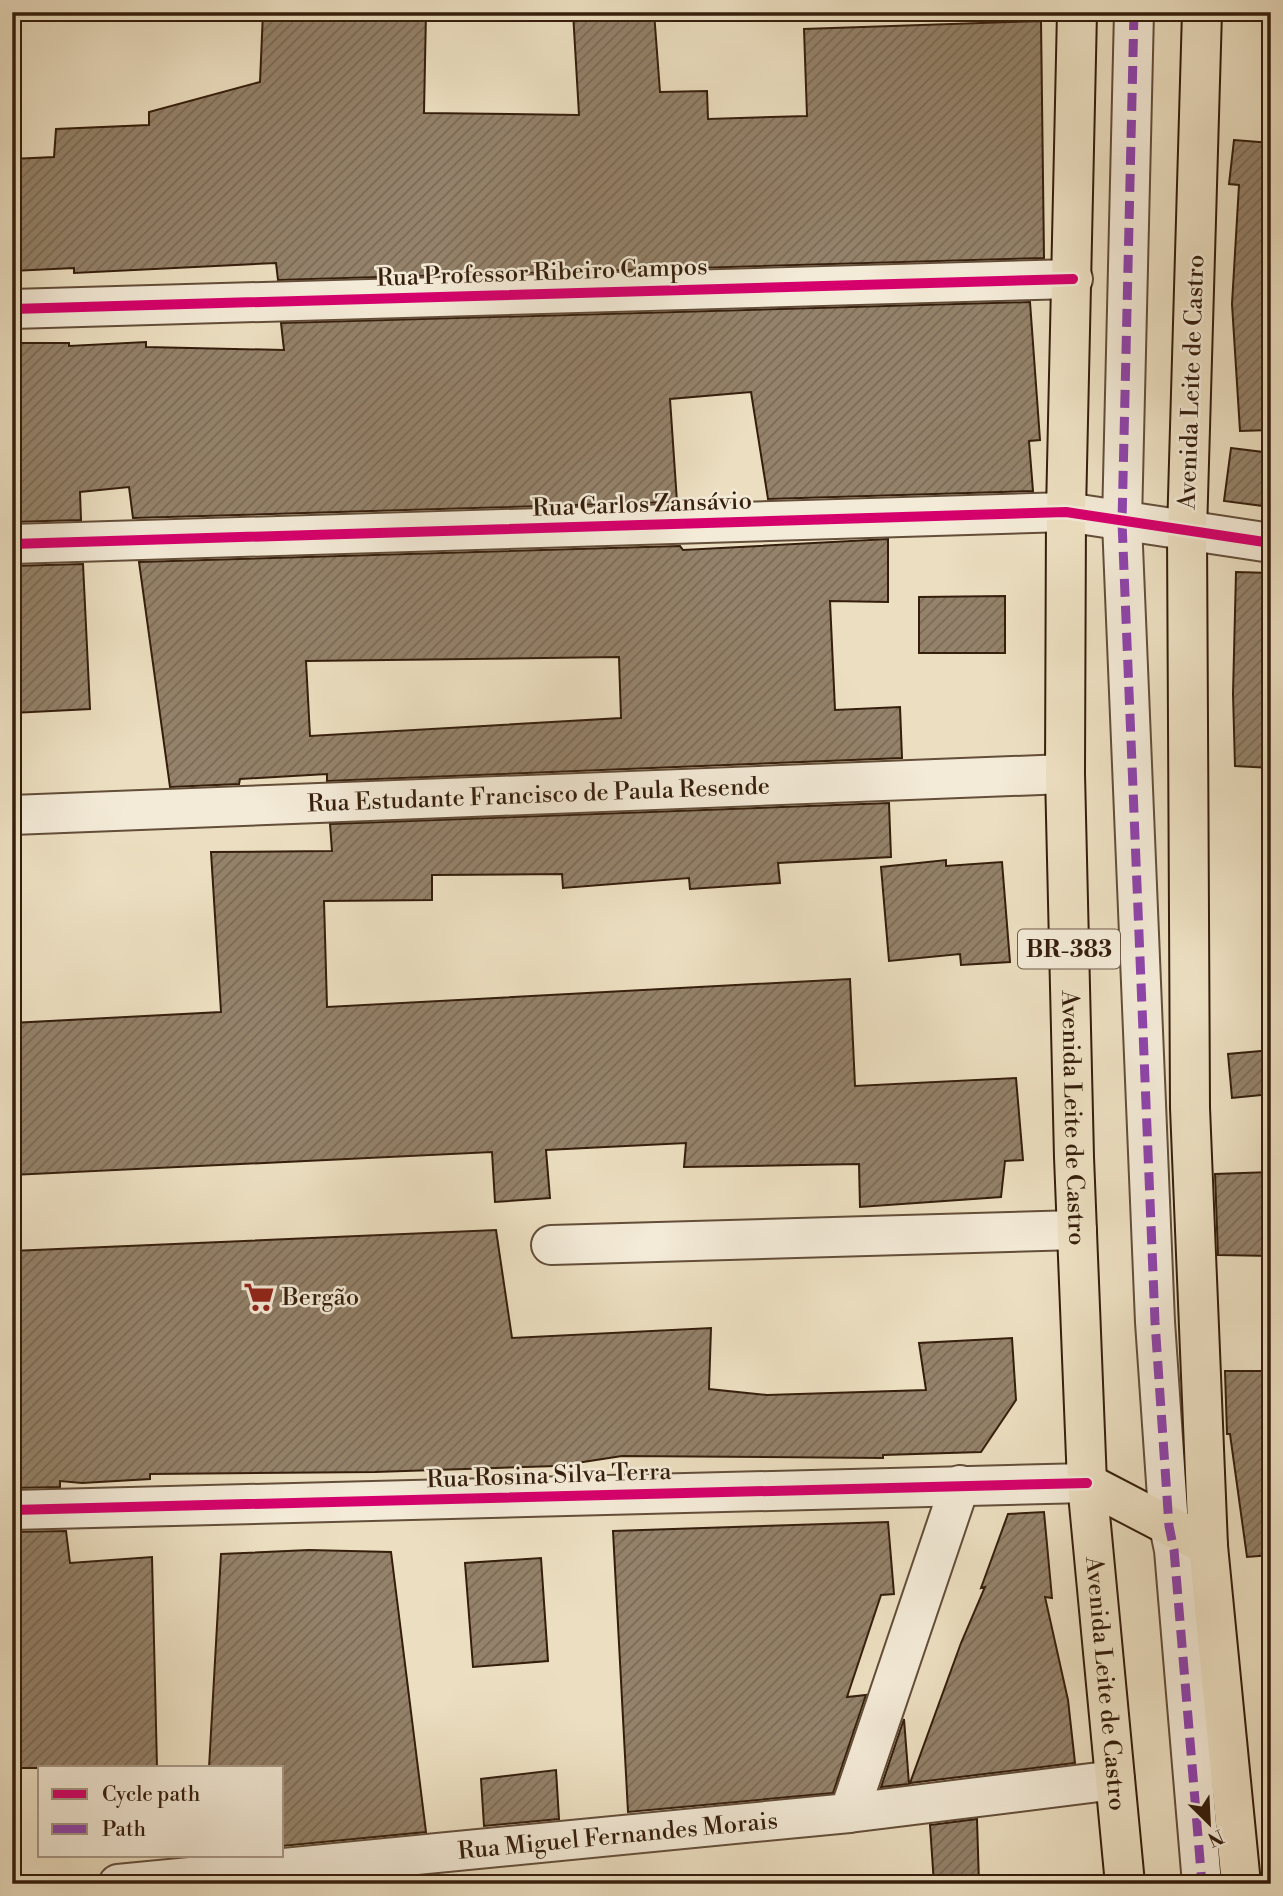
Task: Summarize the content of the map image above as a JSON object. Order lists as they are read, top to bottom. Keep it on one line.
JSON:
{"streets":{"highway":["Avenida Leite de Castro","BR-383"],"street":["Rua Professor Ribeiro Campos","Rua Carlos Zansávio","Rua Estudante Francisco de Paula Resende","Rua Rosina Silva Terra","Rua Miguel Fernandes Morais"]},"crossings":[["Rua Professor Ribeiro Campos","Avenida Leite de Castro"],["Avenida Leite de Castro","Rua Carlos Zansávio"],["Avenida Leite de Castro","Rua Estudante Francisco de Paula Resende"],["Avenida Leite de Castro","Rua Rosina Silva Terra"],["Avenida Leite de Castro","Rua Miguel Fernandes Morais"]],"places":{"supermarket":["Bergão"]},"legend":["Cycle path","Path"],"north":"bottom right"}
